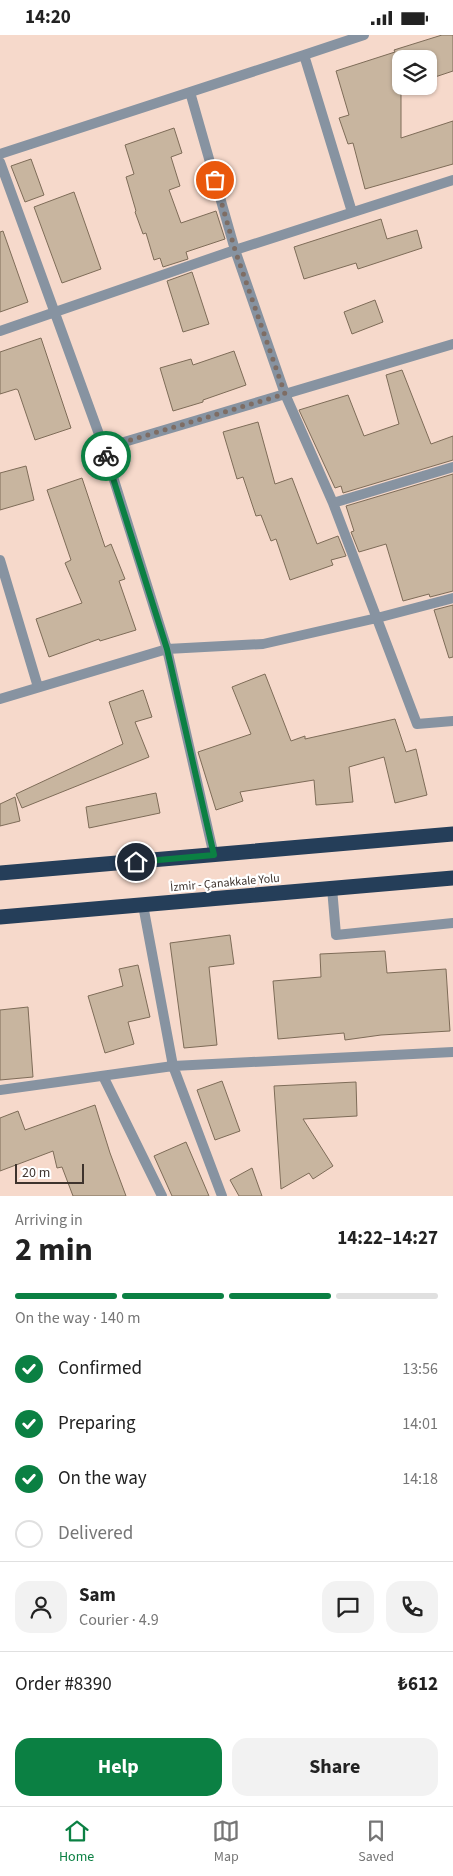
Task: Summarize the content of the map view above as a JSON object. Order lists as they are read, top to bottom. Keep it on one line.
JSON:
{"streets":{"highway":["İzmir - Çanakkale Yolu"]},"scale_bar":"20 m","page":{"status":"14:20","scale":"20 m","heading":["2 min","Arriving in","14:22–14:27"],"panel":["Sam","Courier · 4.9","Order #8390","₺612"],"bar":"On the way · 140 m","list":[["Confirmed","13:56"],["Preparing","14:01"],["On the way","14:18"],"Delivered"],"buttons":["Help","Share"],"tabs":["Home","Map","Saved"]}}
